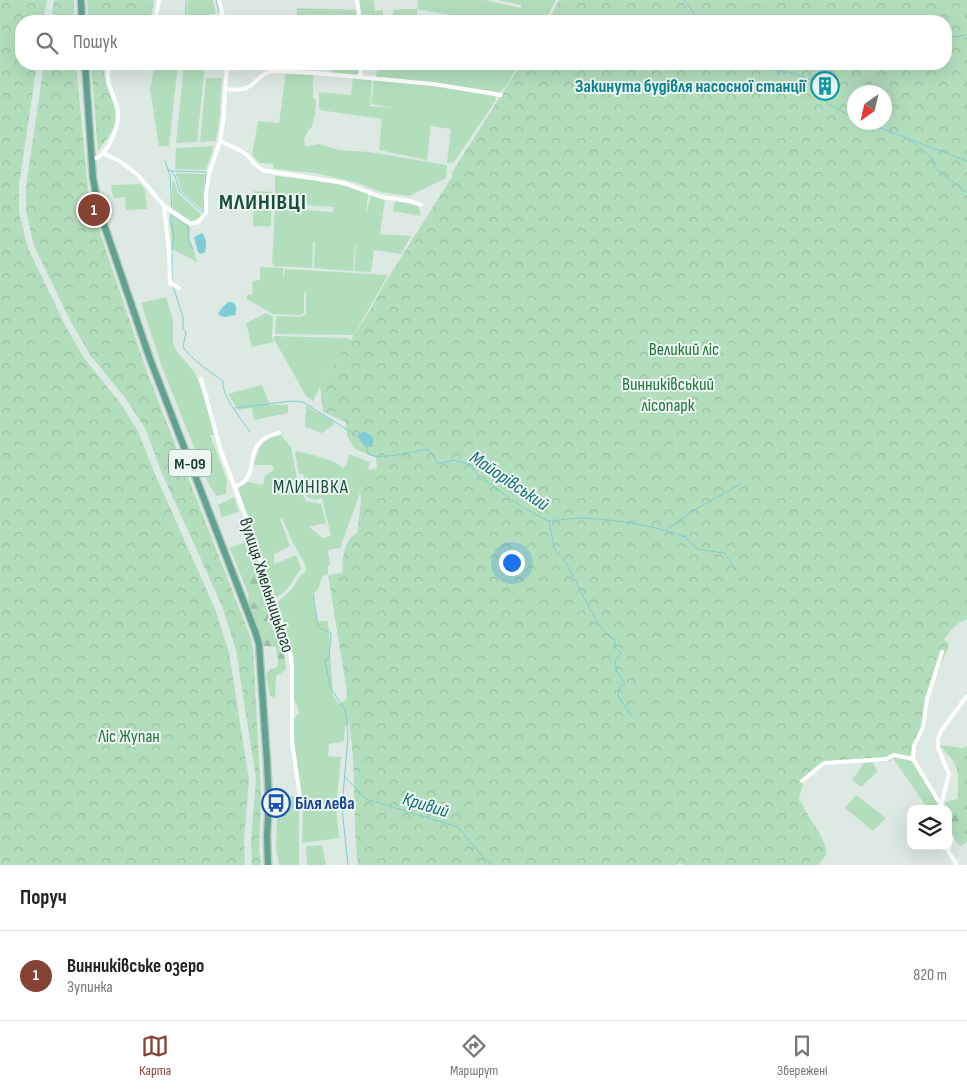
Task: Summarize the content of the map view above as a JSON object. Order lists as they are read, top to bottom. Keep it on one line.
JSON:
{"streets":{"main road":["М-09"],"street":["вулиця Хмельницького"]},"districts":["МЛИНІВЦІ","МЛИНІВКА"],"water":["Майорівський","Кривий"],"parks":["Великий ліс","Винниківський лісопарк","Ліс Жупан"],"places":{"building":["Закинута будівля насосної станції"],"bus stop":["Бiля лева"]},"north":"bottom left","page":{"search":"Пошук","pins":"1","heading":"Поруч","list":[{"mark":"1","name":"Винниківське озеро","note":"Зупинка","value":"820 m"}],"nav":["Карта","Маршрут","Збережені"]}}
